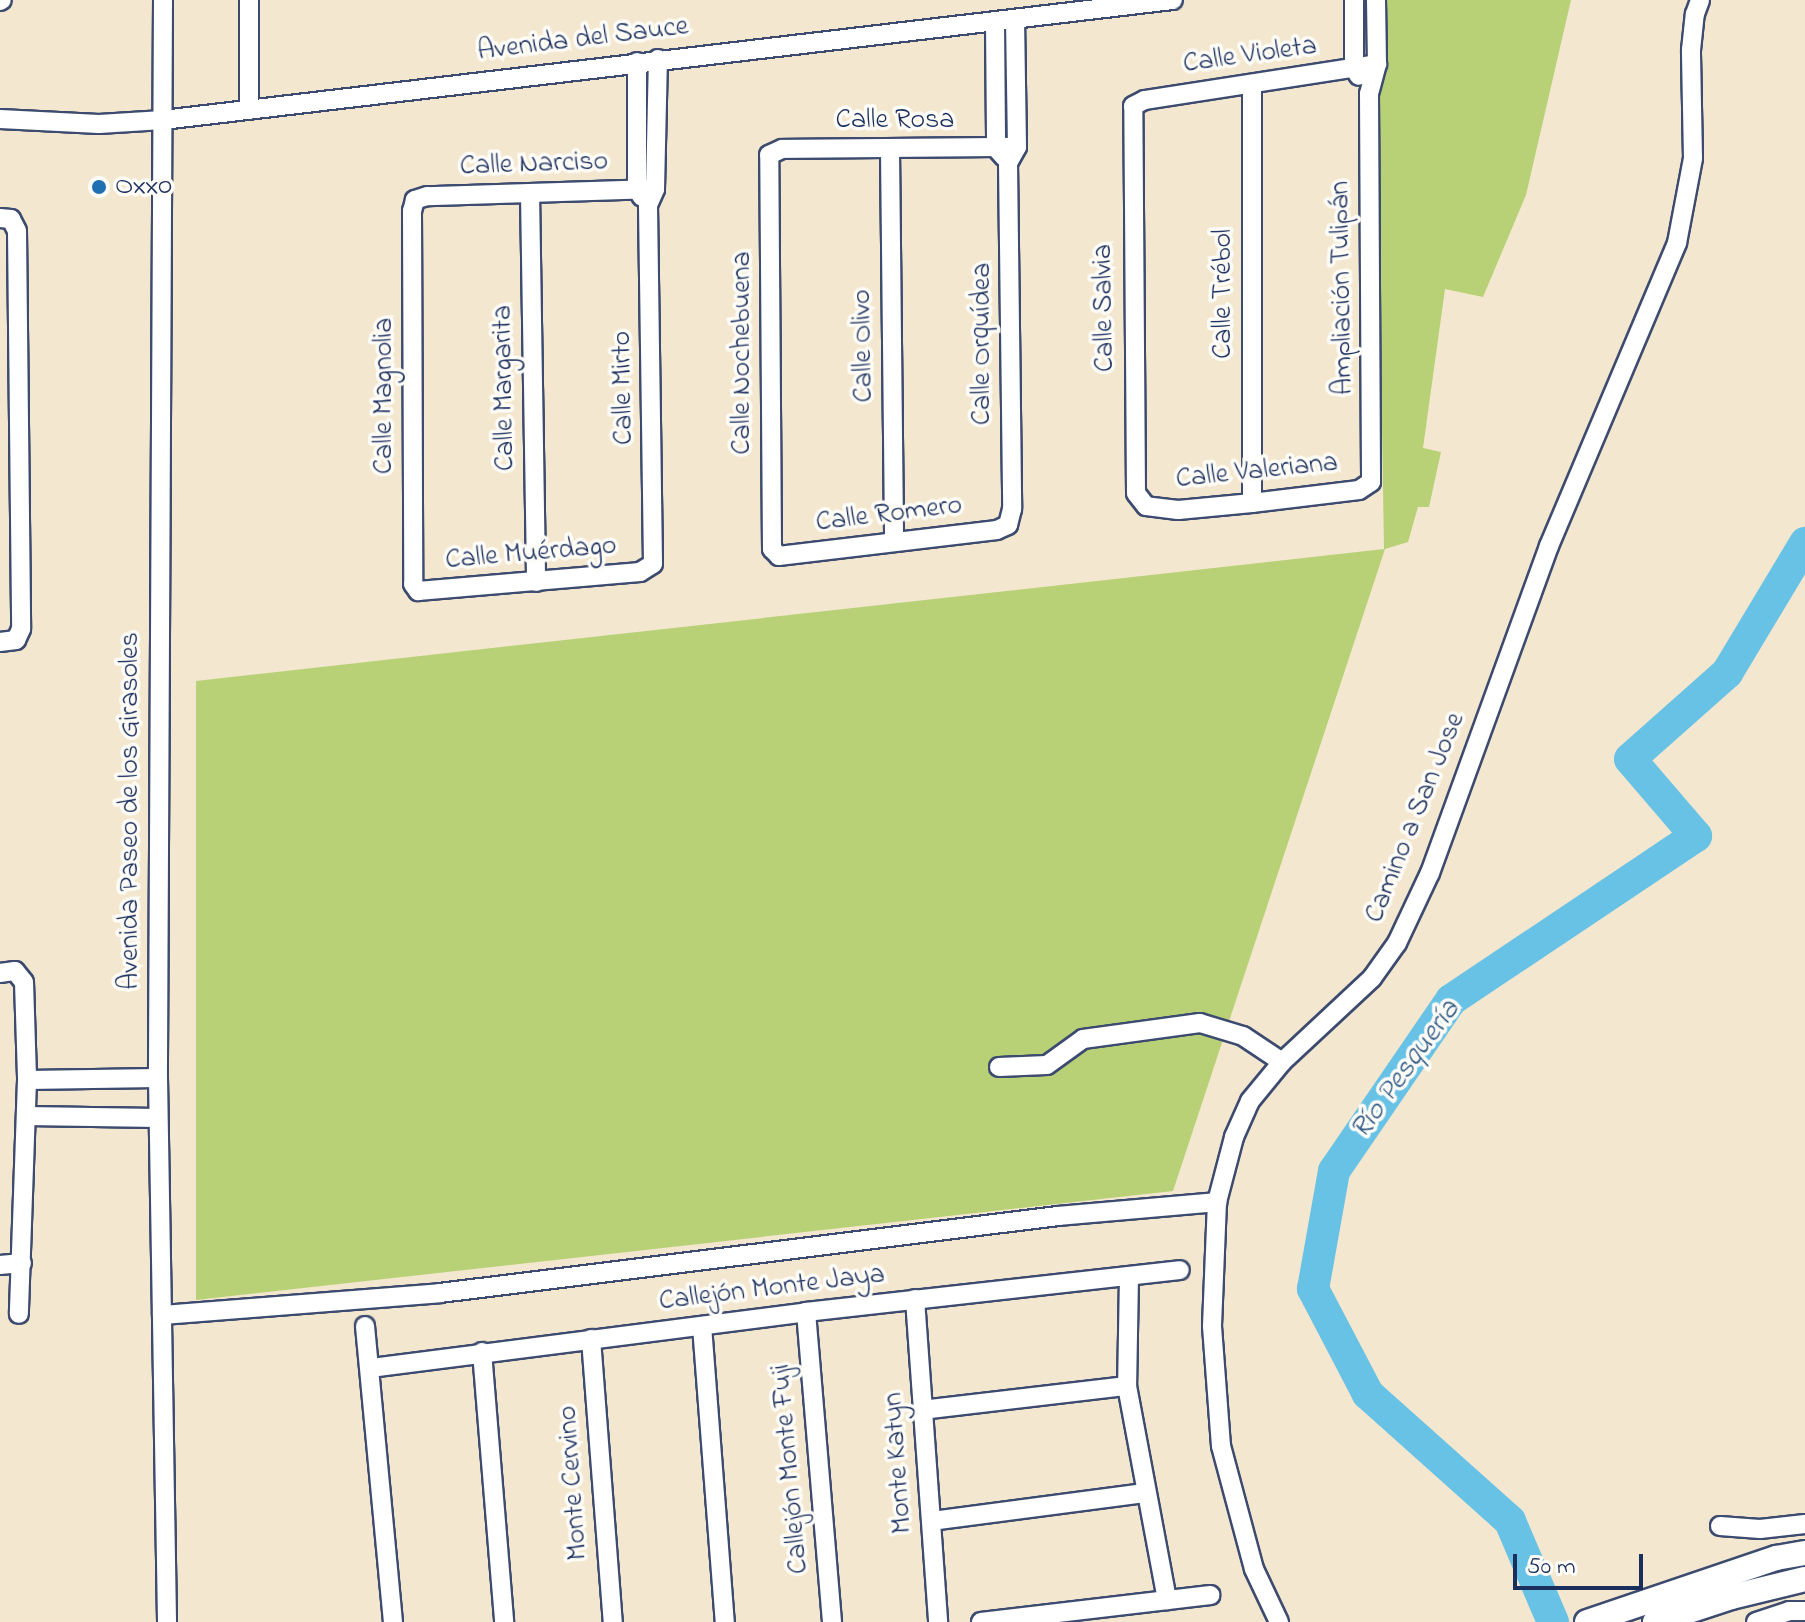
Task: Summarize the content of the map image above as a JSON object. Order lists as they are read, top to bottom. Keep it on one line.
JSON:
{"streets":{"street":["Avenida del Sauce","Calle Violeta","Calle Rosa","Calle Narciso","Ampliación Tulipán","Calle Trébol","Calle Salvia","Calle Orquídea","Calle Olivo","Calle Nochebuena","Calle Margarita","Calle Mirto","Calle Magnolia","Calle Valeriana","Calle Romero","Calle Muérdago","Avenida Paseo de los Girasoles","Camino a San Jose","Callejón Monte Jaya","Monte Katyn","Callejón Monte Fuji","Monte Cervino"]},"crossings":[["Avenida del Sauce","Calle Orquídea"],["Avenida del Sauce","Calle Mirto"],["Avenida del Sauce","Avenida Paseo de los Girasoles"],["Calle Violeta","Ampliación Tulipán"],["Calle Violeta","Calle Trébol"],["Calle Violeta","Calle Salvia"],["Calle Rosa","Calle Orquídea"],["Calle Rosa","Calle Olivo"],["Calle Rosa","Calle Nochebuena"],["Calle Narciso","Calle Margarita"],["Calle Narciso","Calle Mirto"],["Calle Narciso","Calle Magnolia"],["Ampliación Tulipán","Calle Valeriana"],["Calle Trébol","Calle Valeriana"],["Calle Salvia","Calle Valeriana"],["Calle Orquídea","Calle Romero"],["Calle Olivo","Calle Romero"],["Calle Nochebuena","Calle Romero"],["Calle Margarita","Calle Muérdago"],["Calle Mirto","Calle Muérdago"],["Calle Magnolia","Calle Muérdago"],["Callejón Monte Jaya","Monte Katyn"],["Callejón Monte Jaya","Callejón Monte Fuji"],["Callejón Monte Jaya","Monte Cervino"]],"water":["Río Pesquería"],"places":["Oxxo"],"scale_bar":"50 m"}
